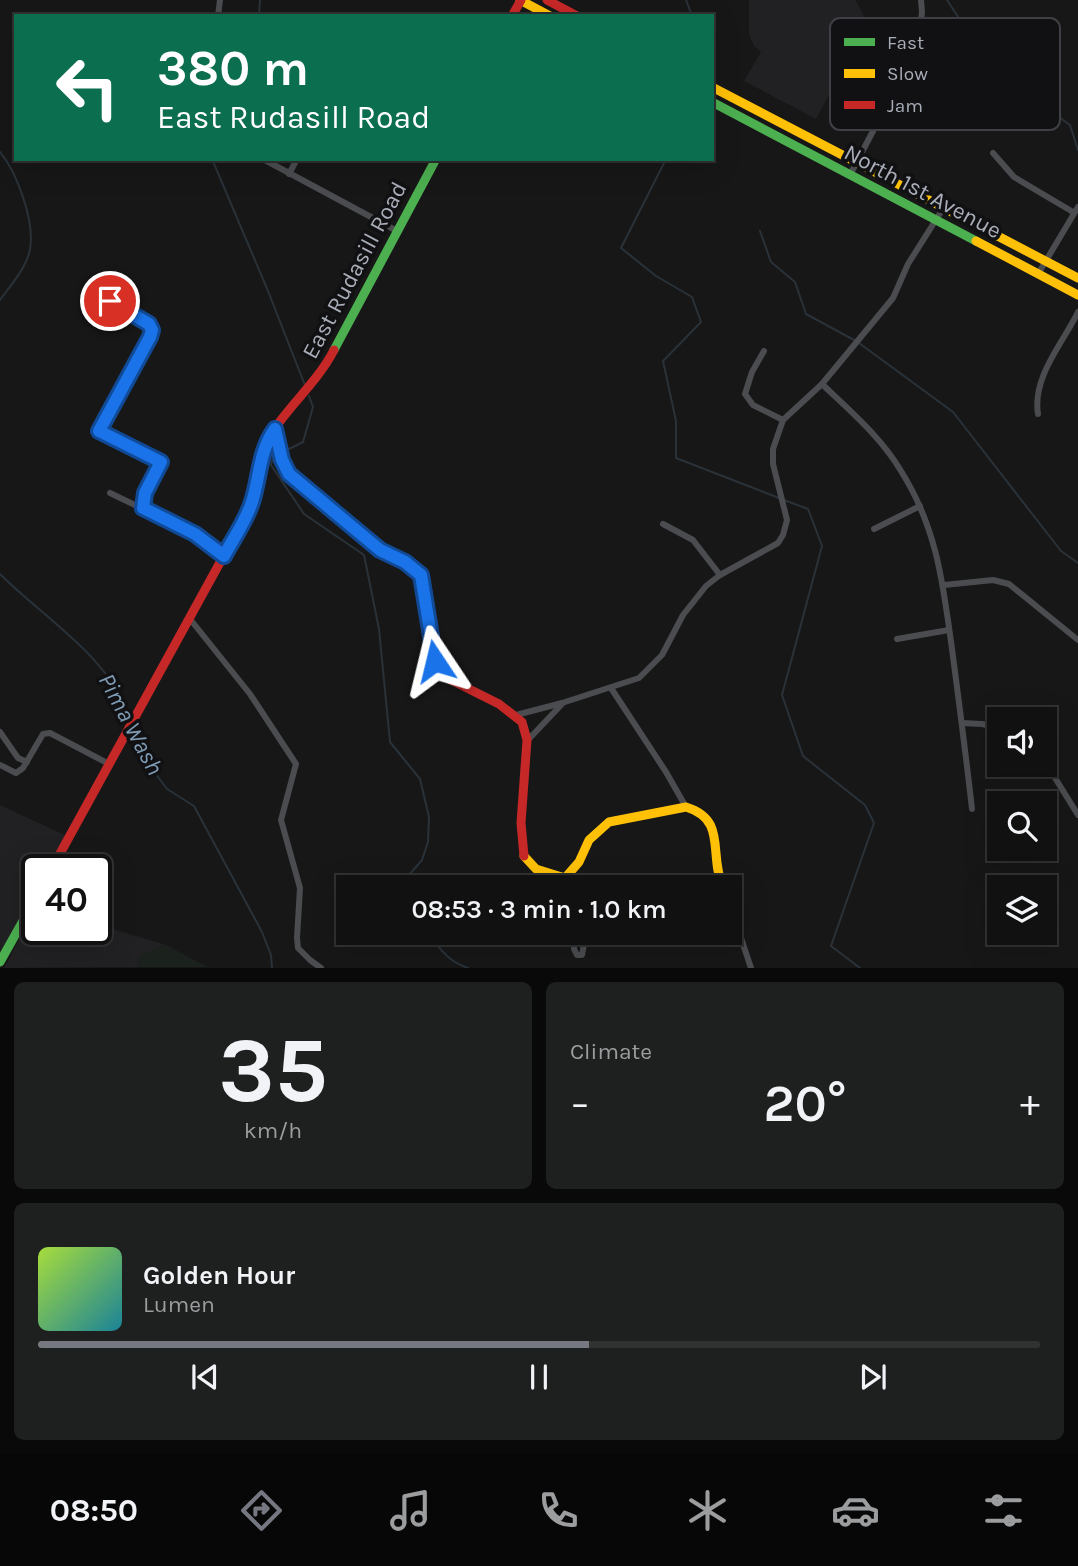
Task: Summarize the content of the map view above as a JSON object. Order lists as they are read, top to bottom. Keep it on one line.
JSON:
{"streets":{"street":["North 1st Avenue","East Rudasill Road"]},"water":["Pima Wash"],"legend":["Fast","Slow","Jam"],"page":{"turn":["380 m","East Rudasill Road"],"limit":"40","trip":"08:53 · 3 min · 1.0 km","tile":[["35","km/h"],"Climate"],"heat":["−","20°","+"],"song":["Golden Hour","Lumen"],"tabs":"08:50"}}
